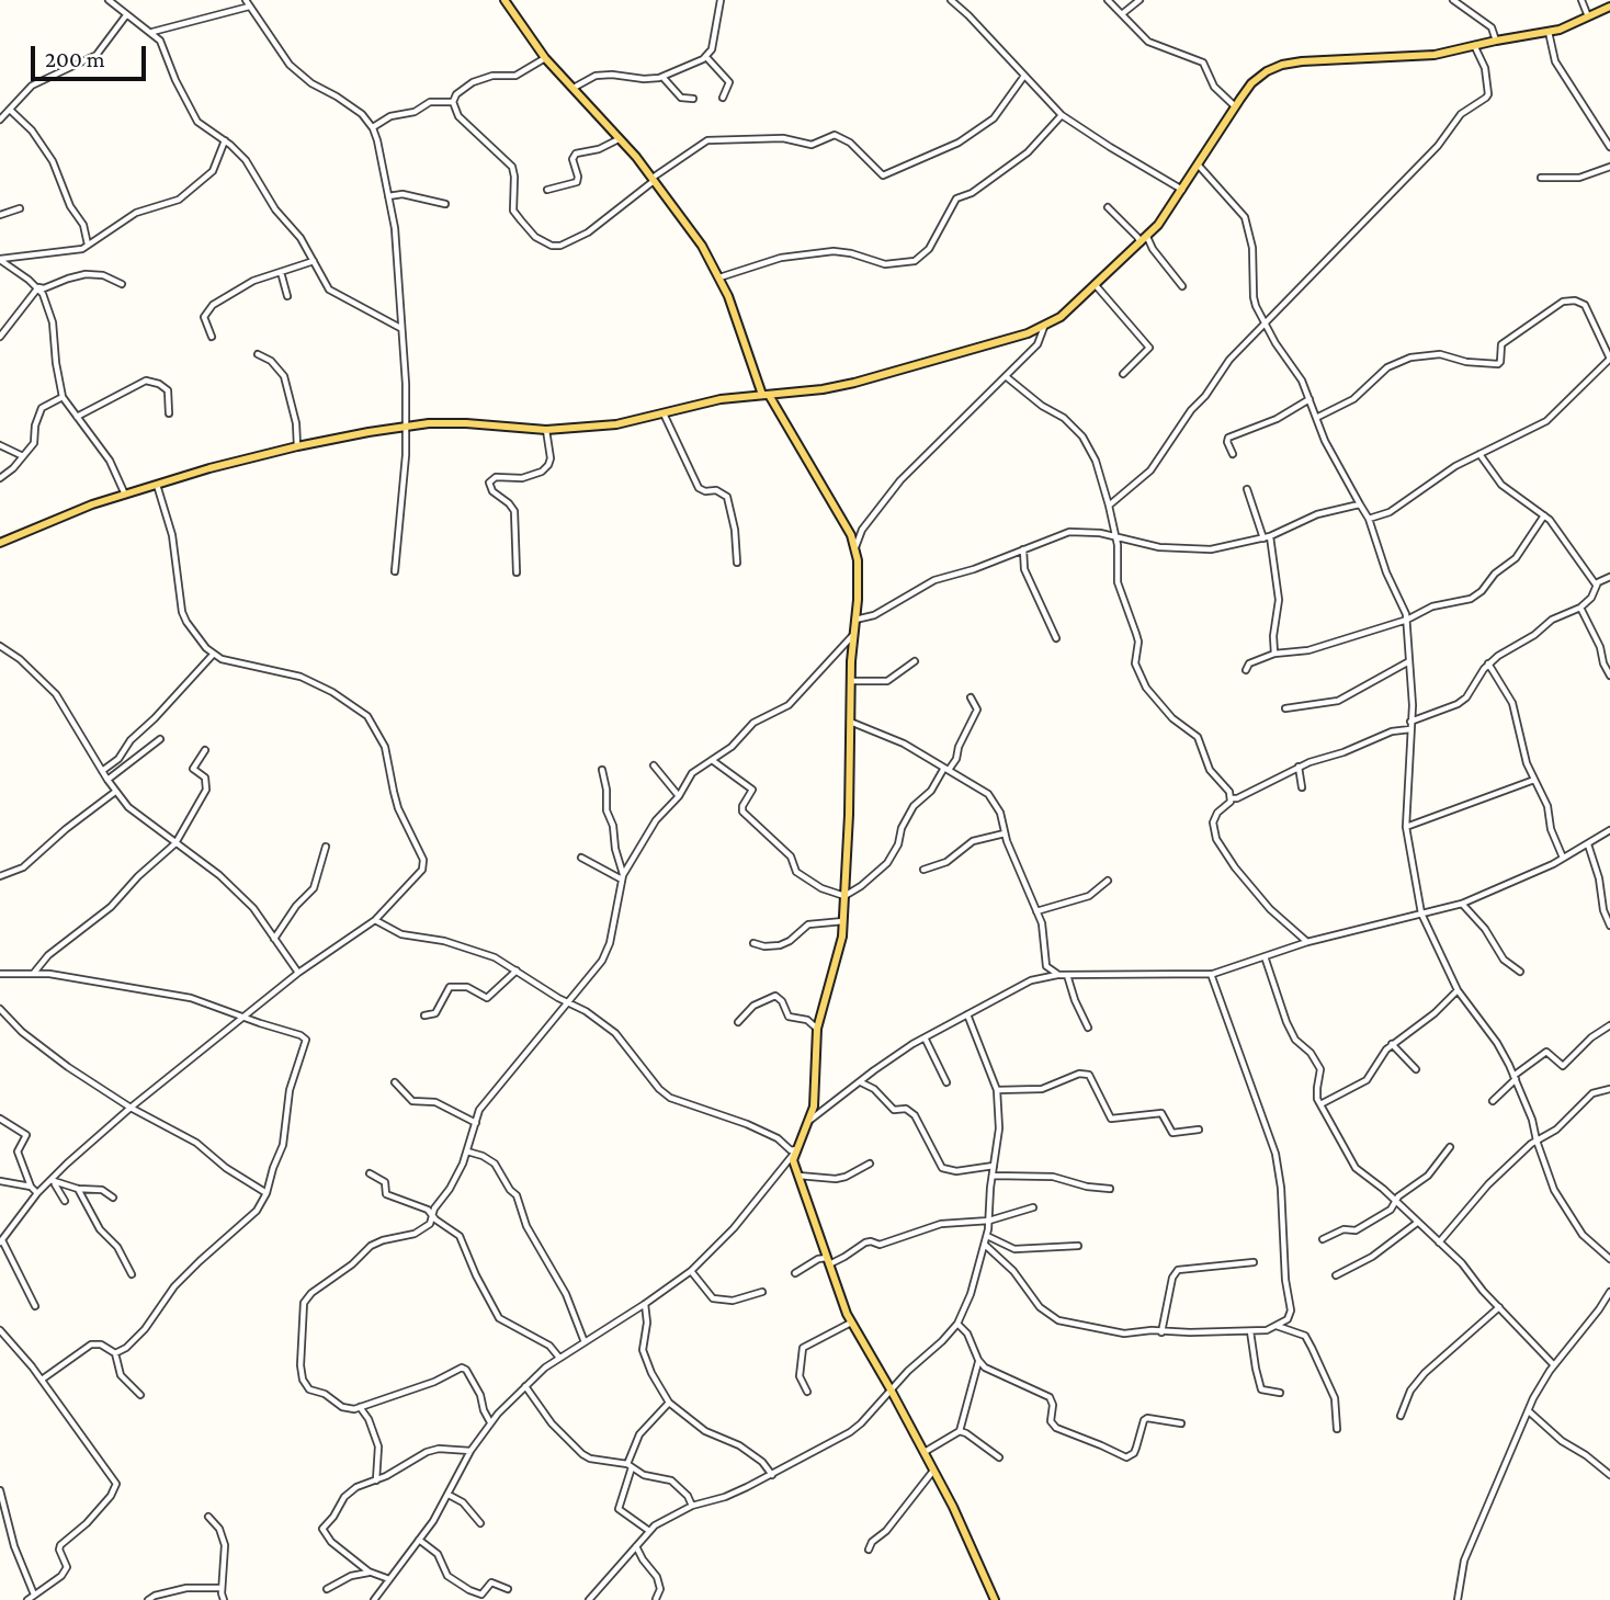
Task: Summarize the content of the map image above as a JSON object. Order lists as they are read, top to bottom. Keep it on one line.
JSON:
{"scale_bar":"200 m"}
